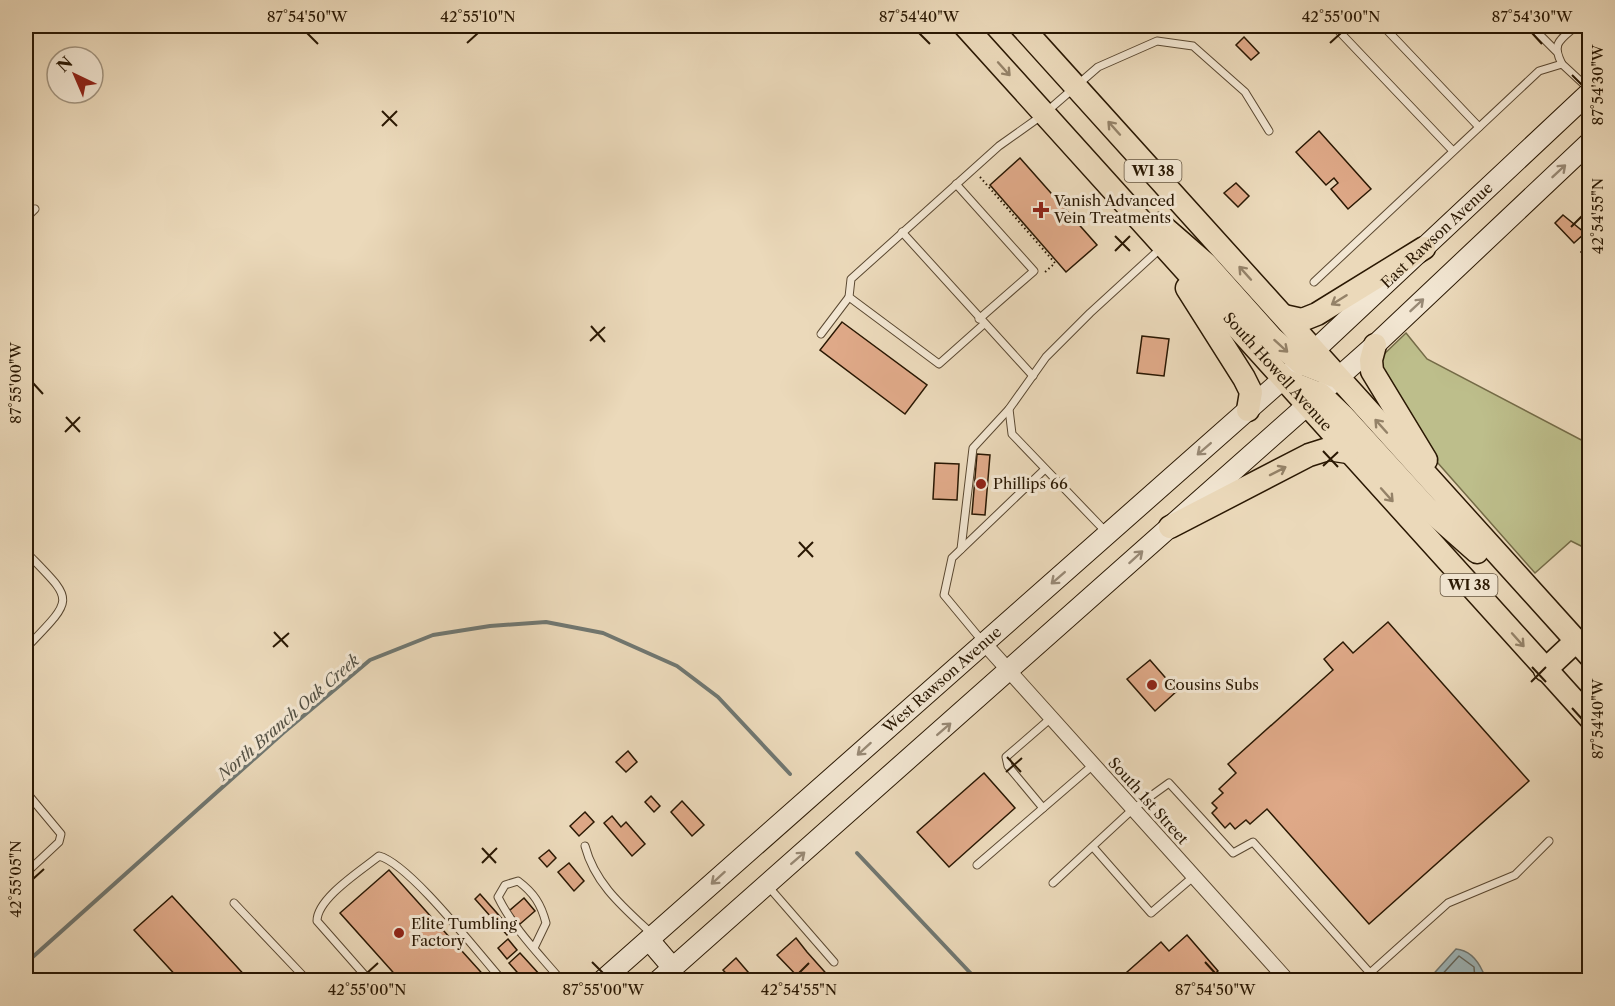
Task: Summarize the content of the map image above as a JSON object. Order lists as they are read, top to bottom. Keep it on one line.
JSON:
{"streets":{"main road":["WI 38","East Rawson Avenue","South Howell Avenue","West Rawson Avenue"],"street":["South 1st Street"]},"crossings":[["WI 38","East Rawson Avenue"],["WI 38","South Howell Avenue"],["East Rawson Avenue","South Howell Avenue"],["East Rawson Avenue","West Rawson Avenue"],["South Howell Avenue","West Rawson Avenue"],["West Rawson Avenue","South 1st Street"]],"water":["North Branch Oak Creek"],"places":{"health":["Vanish Advanced Vein Treatments"],"other":["Phillips 66","Cousins Subs","Elite Tumbling Factory"]},"north":"top left","coordinates":["87°54'50\"W","42°55'10\"N","87°54'40\"W","42°55'00\"N","87°54'30\"W","42°54'55\"N","87°55'00\"W","42°55'05\"N"]}
